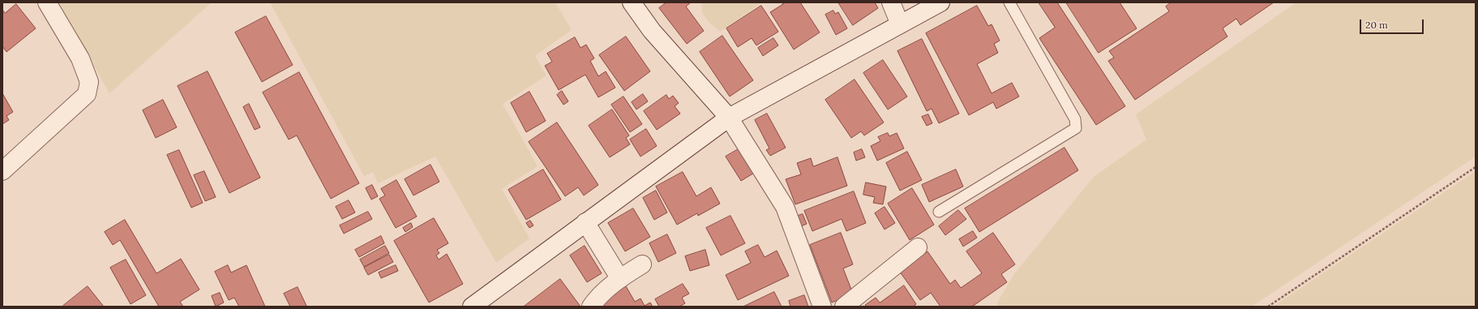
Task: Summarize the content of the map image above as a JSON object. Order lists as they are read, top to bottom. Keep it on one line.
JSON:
{"scale_bar":"20 m"}
